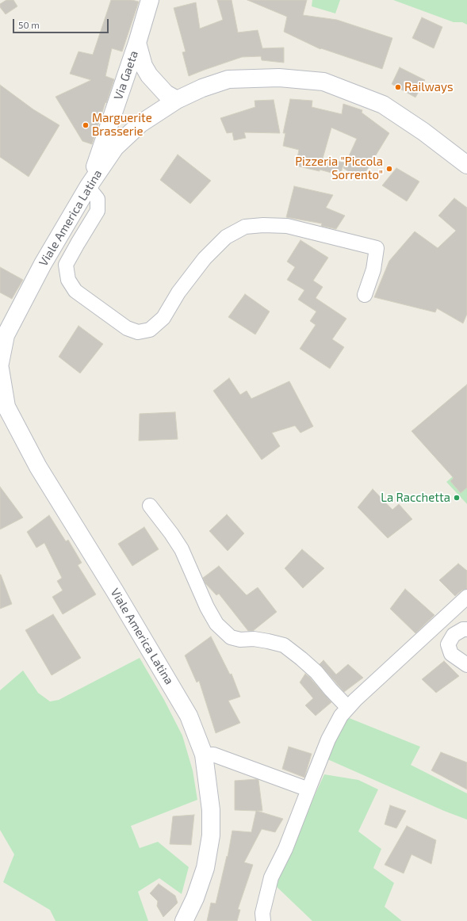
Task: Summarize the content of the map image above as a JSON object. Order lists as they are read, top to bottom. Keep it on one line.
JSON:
{"streets":{"main road":["Via Gaeta","Viale America Latina"]},"crossings":[["Via Gaeta","Viale America Latina"]],"places":["Railways","Marguerite Brasserie","Pizzeria \"Piccola Sorrento\"","La Racchetta"],"scale_bar":"50 m"}
